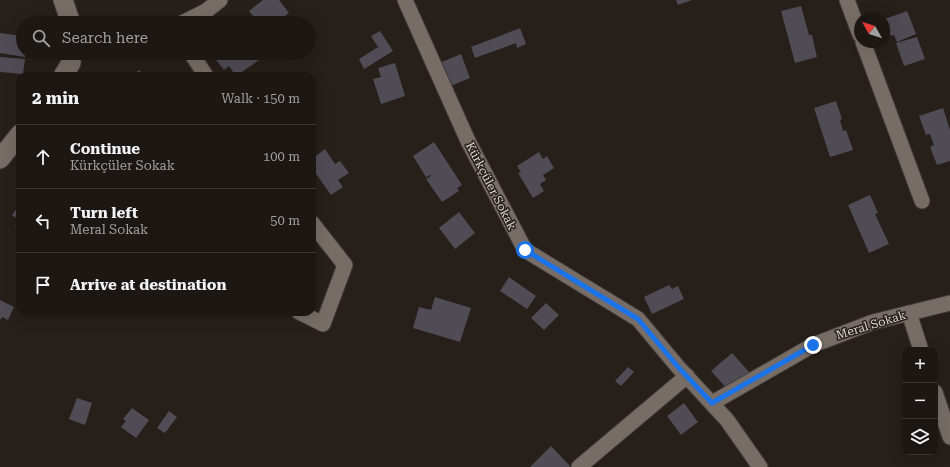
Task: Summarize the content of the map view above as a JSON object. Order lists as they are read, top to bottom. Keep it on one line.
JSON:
{"streets":{"street":["Kürkçüler Sokak","Meral Sokak"]},"crossings":[["Kürkçüler Sokak","Meral Sokak"]],"north":"top left","page":{"search":"Search here","heading":["2 min","Walk · 150 m"],"list":[["Continue","Kürkçüler Sokak","100 m"],["Turn left","Meral Sokak","50 m"],"Arrive at destination"],"map_buttons":["+","−"]}}
